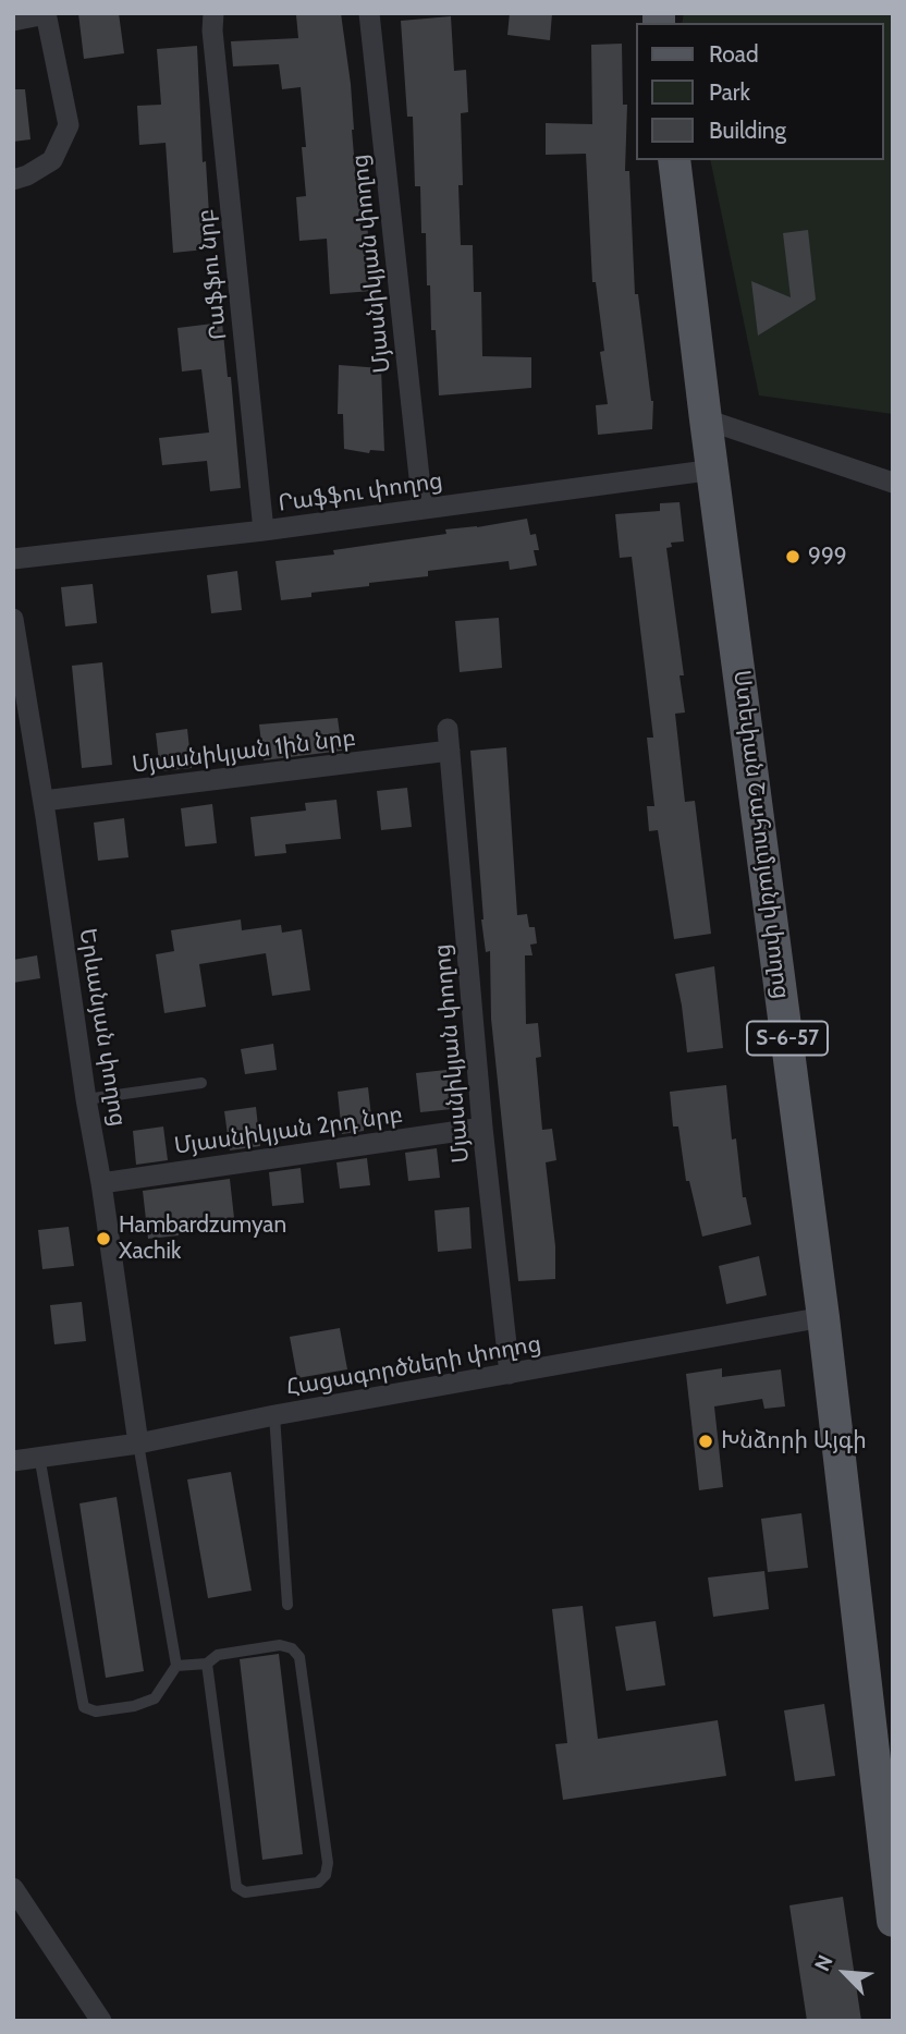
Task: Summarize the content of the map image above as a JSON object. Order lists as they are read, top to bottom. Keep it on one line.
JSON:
{"streets":{"main road":["Ստեփան Շահումյանի փողոց","Տ-6-57"],"street":["Մյասնիկյան փողոց","Րաֆֆու նրբ","Րաֆֆու փողոց","Մյասնիկյան 1ին նրբ","Երևանյան փողոց","Մյասնիկյան 2րդ նրբ","Հացագործների փողոց"]},"crossings":[["Մյասնիկյան փողոց","Րաֆֆու փողոց"],["Մյասնիկյան փողոց","Մյասնիկյան 1ին նրբ"],["Մյասնիկյան փողոց","Մյասնիկյան 2րդ նրբ"],["Մյասնիկյան փողոց","Հացագործների փողոց"],["Րաֆֆու նրբ","Րաֆֆու փողոց"],["Րաֆֆու փողոց","Ստեփան Շահումյանի փողոց"],["Մյասնիկյան 1ին նրբ","Երևանյան փողոց"],["Ստեփան Շահումյանի փողոց","Հացագործների փողոց"],["Երևանյան փողոց","Մյասնիկյան 2րդ նրբ"],["Երևանյան փողոց","Հացագործների փողոց"]],"places":["999","Hambardzumyan Xachik","Խնձորի Այգի"],"legend":["Road","Park","Building"],"north":"top left"}
